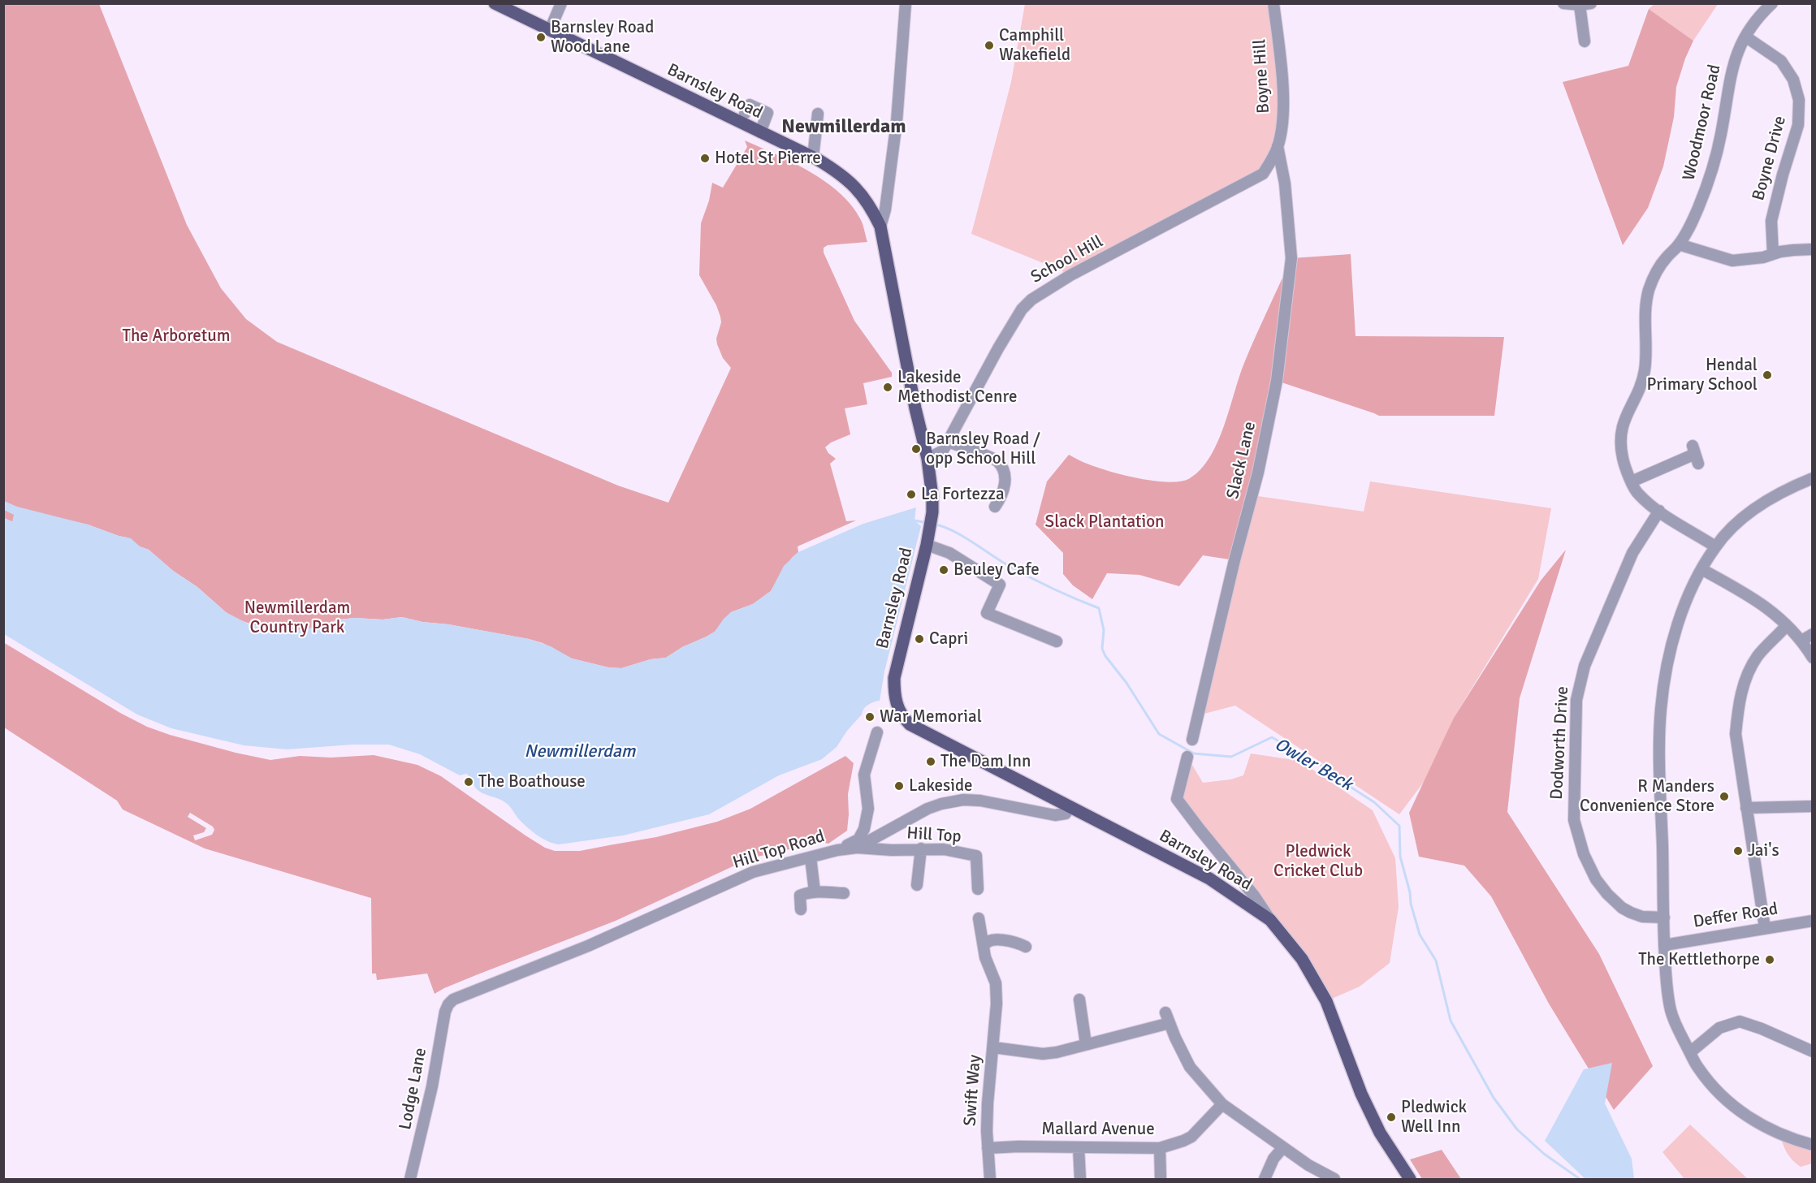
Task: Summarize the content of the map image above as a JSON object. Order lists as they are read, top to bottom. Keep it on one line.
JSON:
{"streets":{"main road":["Barnsley Road"],"street":["Boyne Hill","Woodmoor Road","Boyne Drive","School Hill","Slack Lane","Dodworth Drive","Hill Top","Hill Top Road","Deffer Road","Lodge Lane","Swift Way","Mallard Avenue"]},"crossings":[["Boyne Hill","Slack Lane"],["Barnsley Road","School Hill"],["Barnsley Road","Hill Top Road"],["Woodmoor Road","Boyne Drive"],["Woodmoor Road","Dodworth Drive"],["Hill Top","Hill Top Road"],["Hill Top Road","Lodge Lane"],["Swift Way","Mallard Avenue"]],"districts":["Newmillerdam"],"water":["Newmillerdam","Owler Beck"],"parks":["The Arboretum","Slack Plantation","Newmillerdam Country Park","Pledwick Cricket Club"],"places":["Barnsley Road Wood Lane","Camphill Wakefield","Hotel St Pierre","Hendal Primary School","Lakeside Methodist Cenre","Barnsley Road / opp School Hill","La Fortezza","Beuley Cafe","Capri","War Memorial","The Dam Inn","The Boathouse","Lakeside","R Manders Convenience Store","Jai's","The Kettlethorpe","Pledwick Well Inn"]}
